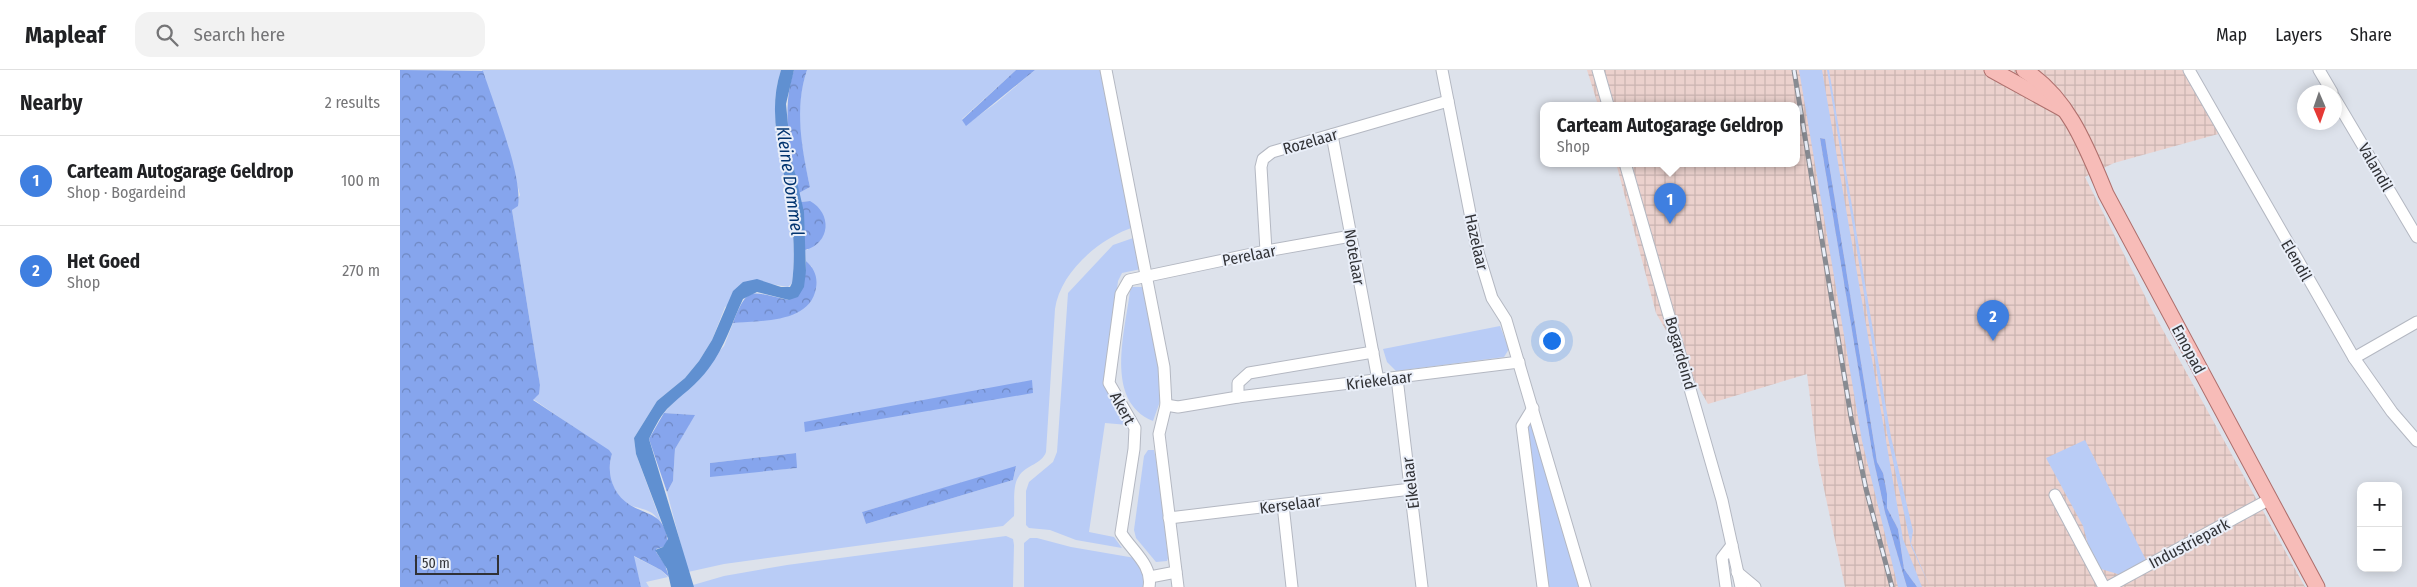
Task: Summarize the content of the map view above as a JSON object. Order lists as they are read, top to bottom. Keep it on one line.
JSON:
{"streets":{"main road":["Emopad"],"street":["Rozelaar","Valandil","Hazelaar","Perelaar","Notelaar","Elendil","Bogardeind","Kriekelaar","Akert","Eikelaar","Kerselaar","Industriepark"]},"crossings":[["Rozelaar","Hazelaar"],["Rozelaar","Perelaar"],["Rozelaar","Notelaar"],["Hazelaar","Kriekelaar"],["Perelaar","Notelaar"],["Perelaar","Akert"],["Notelaar","Kriekelaar"],["Emopad","Industriepark"],["Kriekelaar","Akert"],["Kriekelaar","Eikelaar"],["Akert","Kerselaar"],["Eikelaar","Kerselaar"]],"water":["Kleine Dommel"],"scale_bar":"50 m","north":"bottom","page":{"header":"Mapleaf","search":"Search here","nav":["Map","Layers","Share"],"heading":["Nearby","2 results"],"popup":["Carteam Autogarage Geldrop","Shop"],"list":[{"mark":"1","name":"Carteam Autogarage Geldrop","note":"Shop · Bogardeind","value":"100 m"},{"mark":"2","name":"Het Goed","note":"Shop","value":"270 m"}],"pins":["1","2"],"map_buttons":["+","−"],"scale":"50 m"}}
